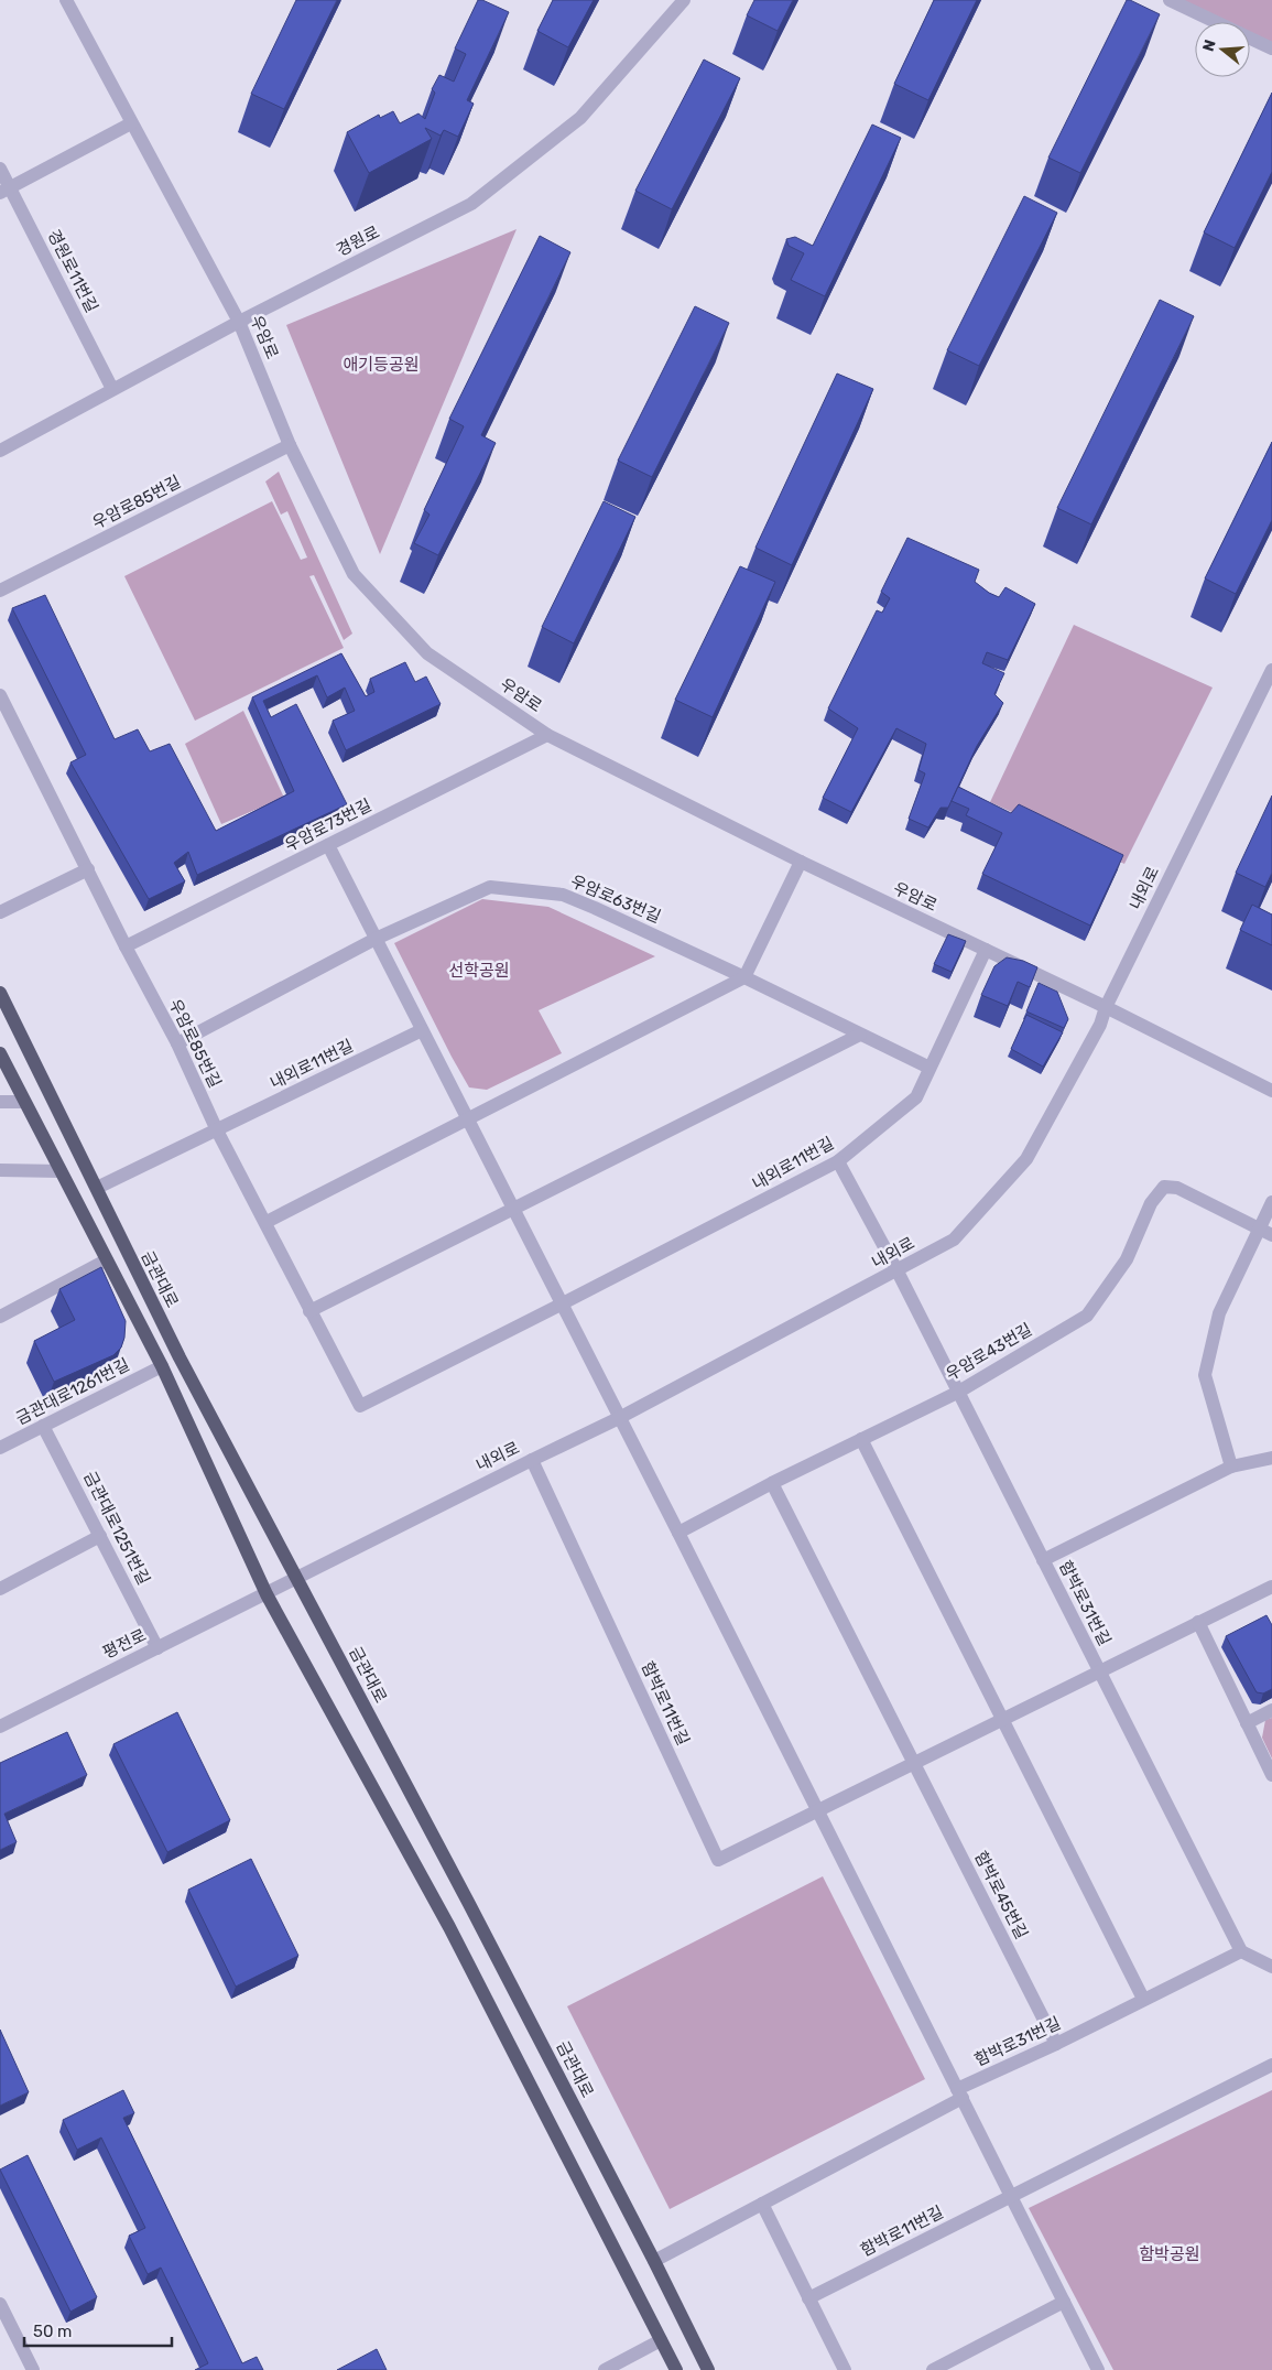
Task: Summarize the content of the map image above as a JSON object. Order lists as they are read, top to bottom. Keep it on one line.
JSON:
{"streets":{"main road":["금관대로"],"street":["경원로","경원로11번길","우암로","우암로85번길","우암로73번길","내외로","우암로63번길","내외로11번길","우암로43번길","금관대로1261번길","금관대로1251번길","함박로31번길","평전로","함박로11번길","함박로45번길"]},"crossings":[["경원로","경원로11번길"],["경원로","우암로"],["우암로","우암로85번길"],["우암로","우암로73번길"],["우암로","내외로"],["우암로","내외로11번길"],["우암로85번길","우암로73번길"],["우암로85번길","내외로11번길"],["내외로","금관대로"],["내외로","함박로31번길"],["내외로","평전로"],["내외로","함박로11번길"],["우암로63번길","내외로11번길"],["내외로11번길","금관대로"],["내외로11번길","함박로31번길"],["우암로43번길","함박로31번길"],["우암로43번길","함박로45번길"],["금관대로1261번길","금관대로1251번길"],["금관대로1251번길","평전로"],["함박로31번길","함박로45번길"]],"parks":["애기등공원","선학공원","함박공원"],"scale_bar":"50 m","north":"left"}
